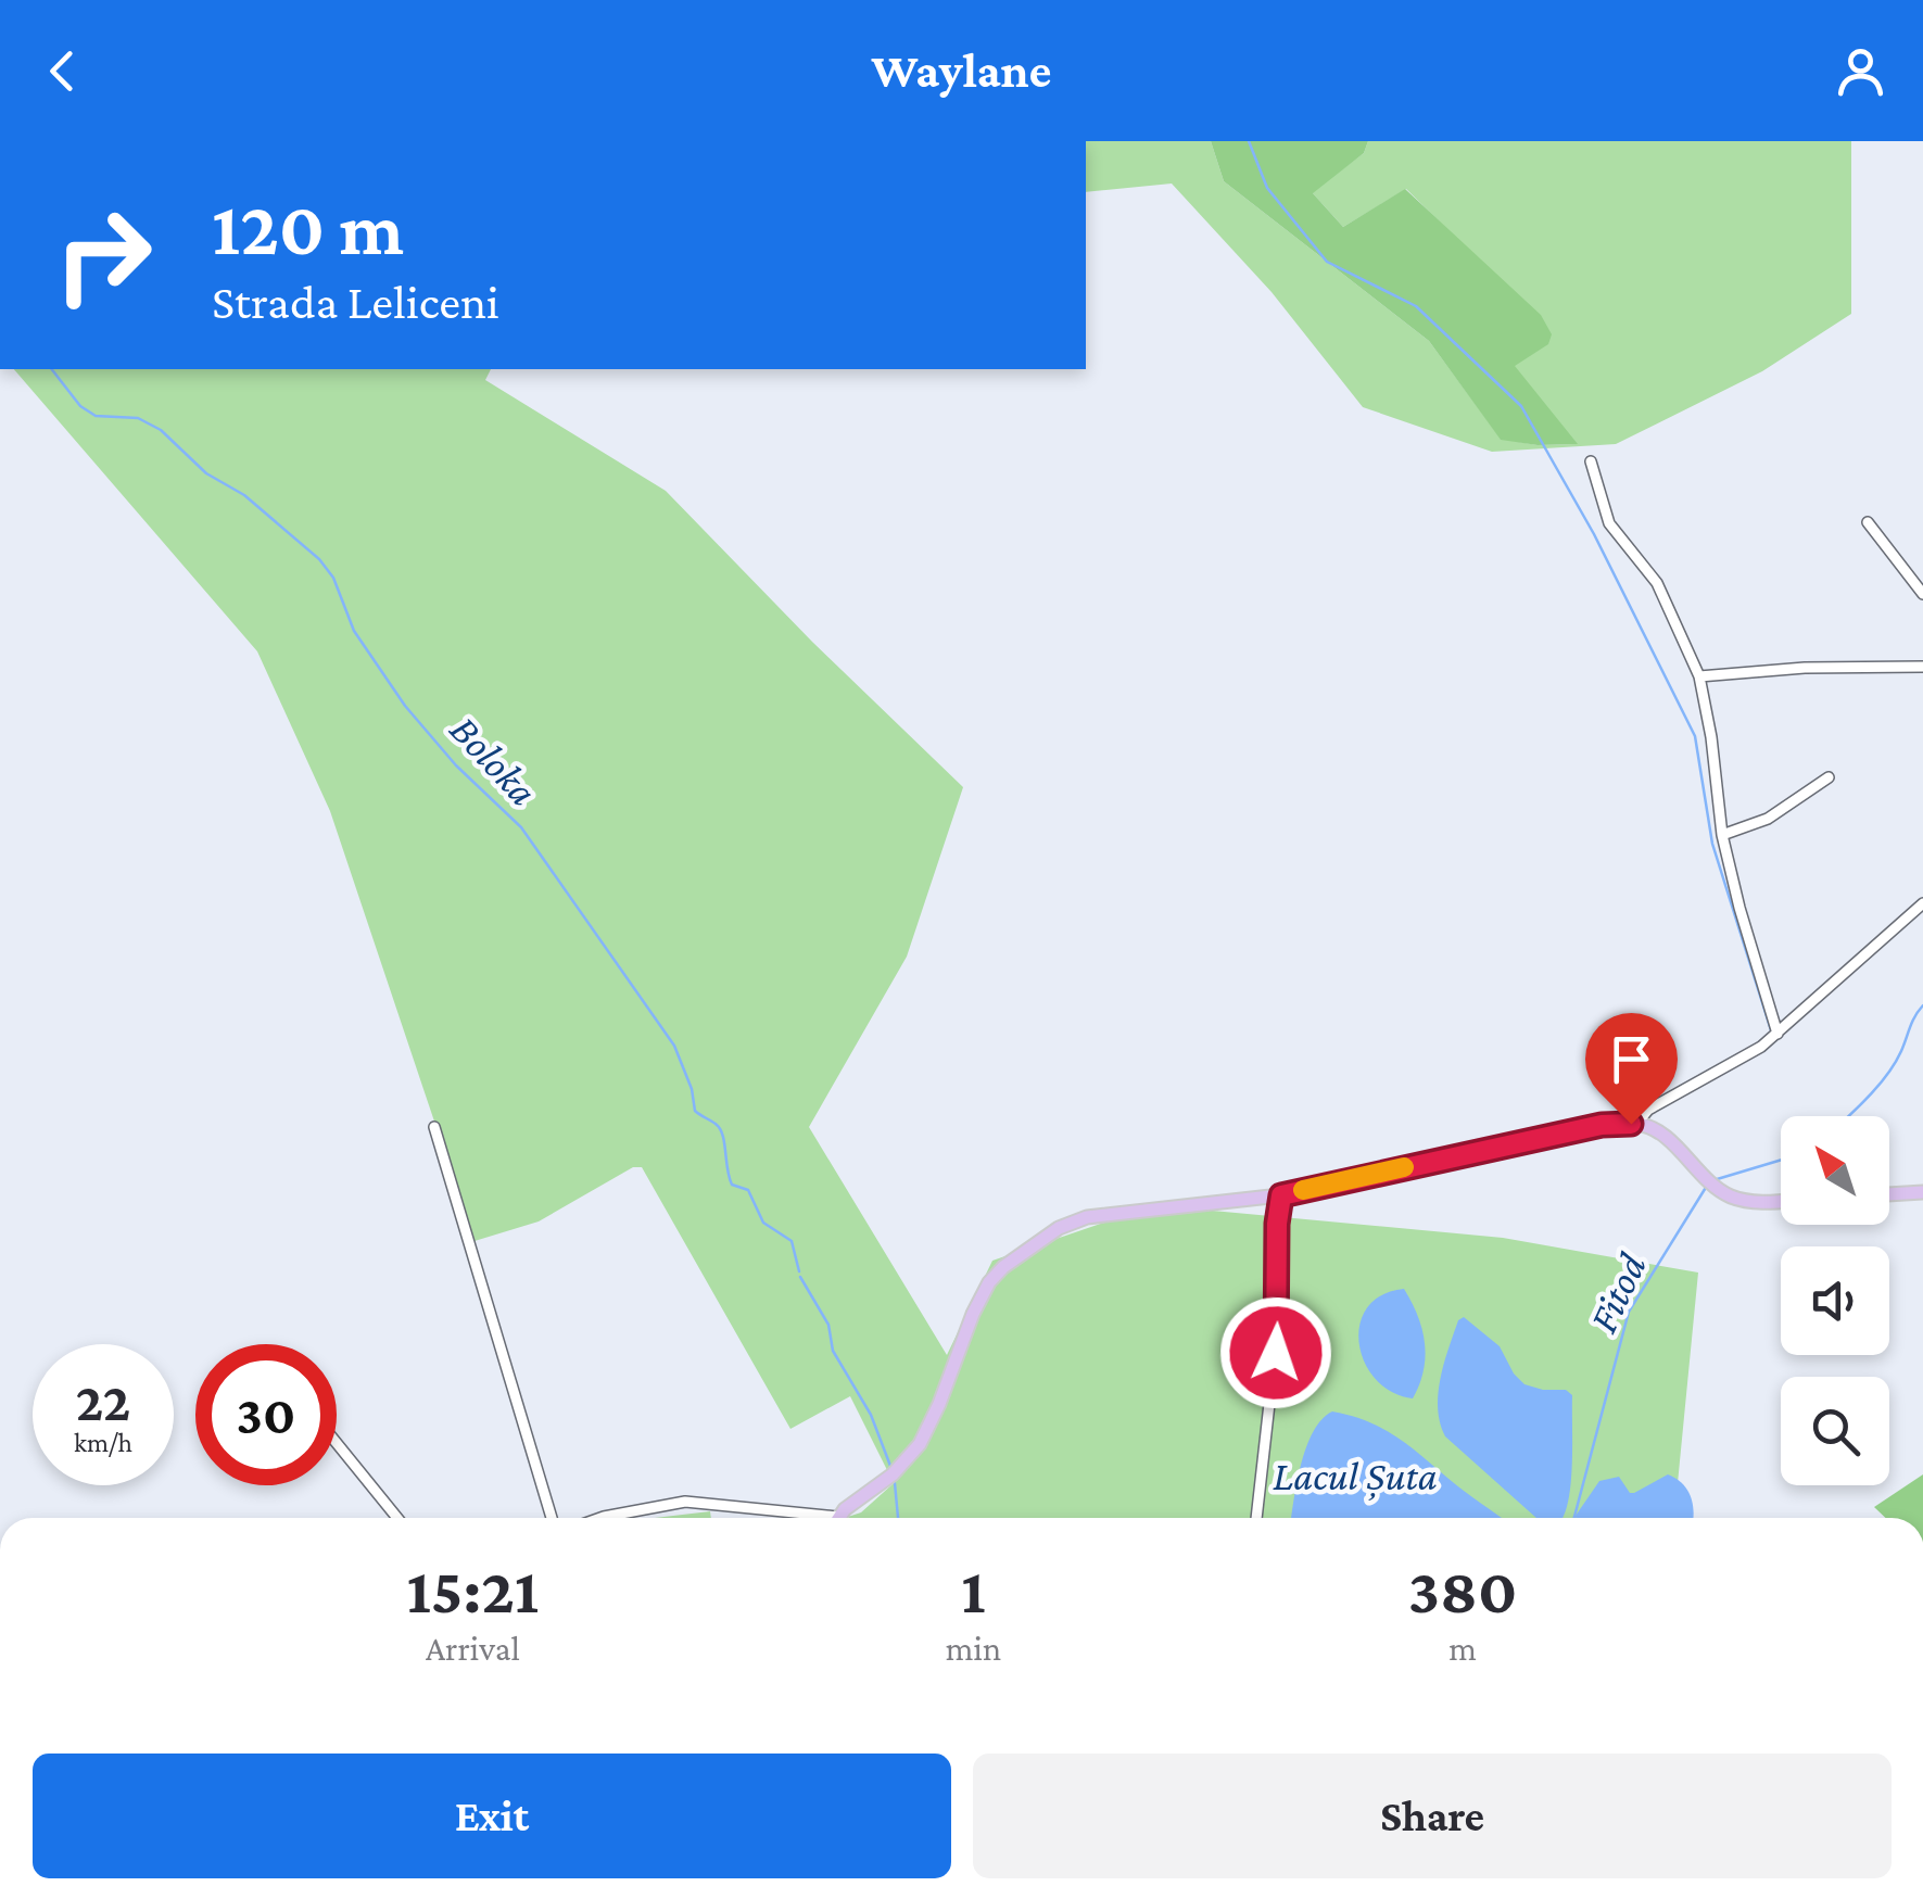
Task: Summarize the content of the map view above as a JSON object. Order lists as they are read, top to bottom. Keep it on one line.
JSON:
{"water":["Boloka","Fitod","Lacul Șuta"],"north":"top left","page":{"header":"Waylane","turn":["120 m","Strada Leliceni"],"speed":"22 km/h","limit":"30","eta":["15:21","Arrival","1","min","380","m"],"buttons":["Exit","Share"]}}
